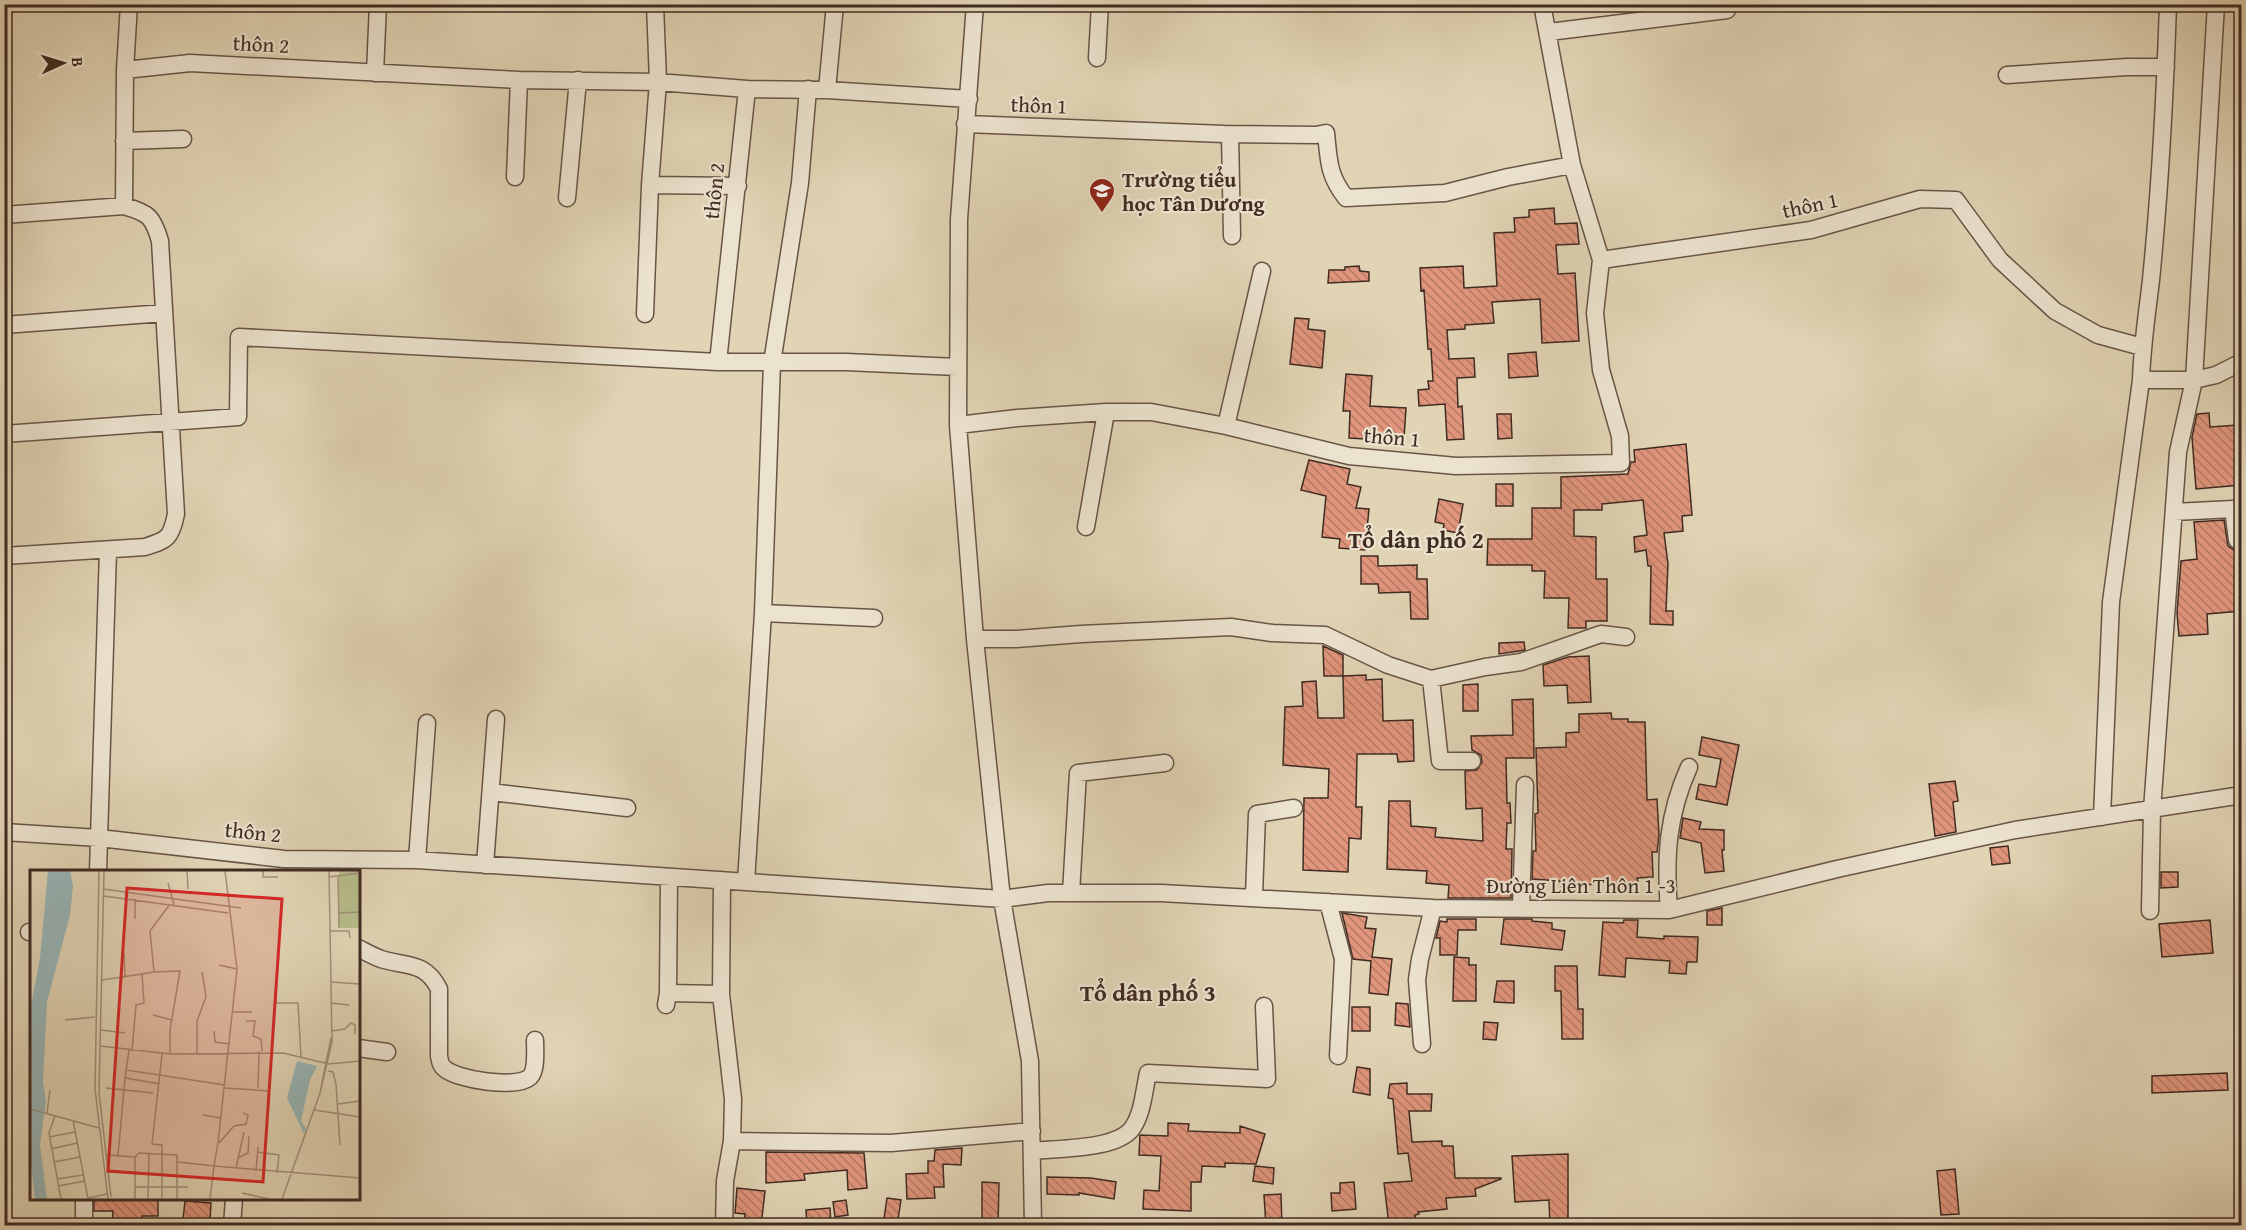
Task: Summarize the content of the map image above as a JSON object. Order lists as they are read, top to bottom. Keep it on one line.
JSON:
{"streets":{"street":["thôn 2","thôn 1","Đường Liên Thôn 1 -3"]},"crossings":[["thôn 2","Đường Liên Thôn 1 -3"]],"districts":["Tổ dân phố 2","Tổ dân phố 3"],"places":{"school or university":["Trường tiểu học Tân Dương"]},"north":"right"}
